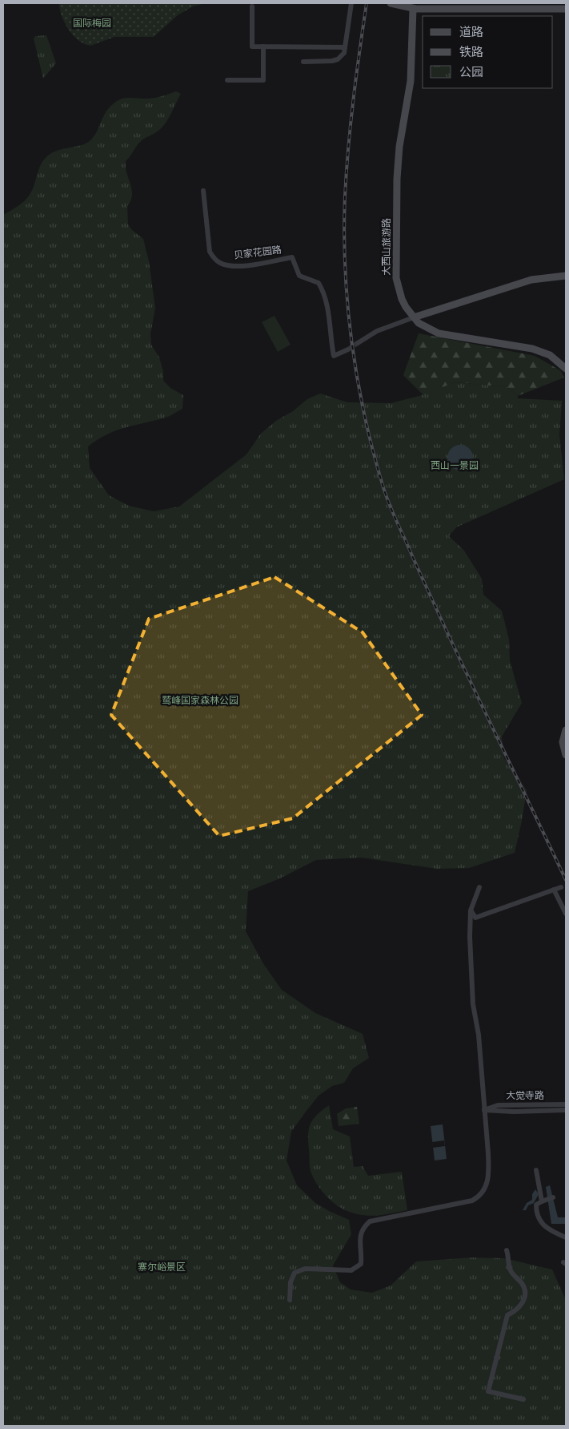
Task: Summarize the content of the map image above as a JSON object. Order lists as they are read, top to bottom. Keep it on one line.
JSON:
{"streets":{"street":["大西山旅游路","贝家花园路","大觉寺路"]},"parks":["国际梅园","西山一景园","鹫峰国家森林公园","寨尔峪景区"],"legend":["道路","铁路","公园"]}
